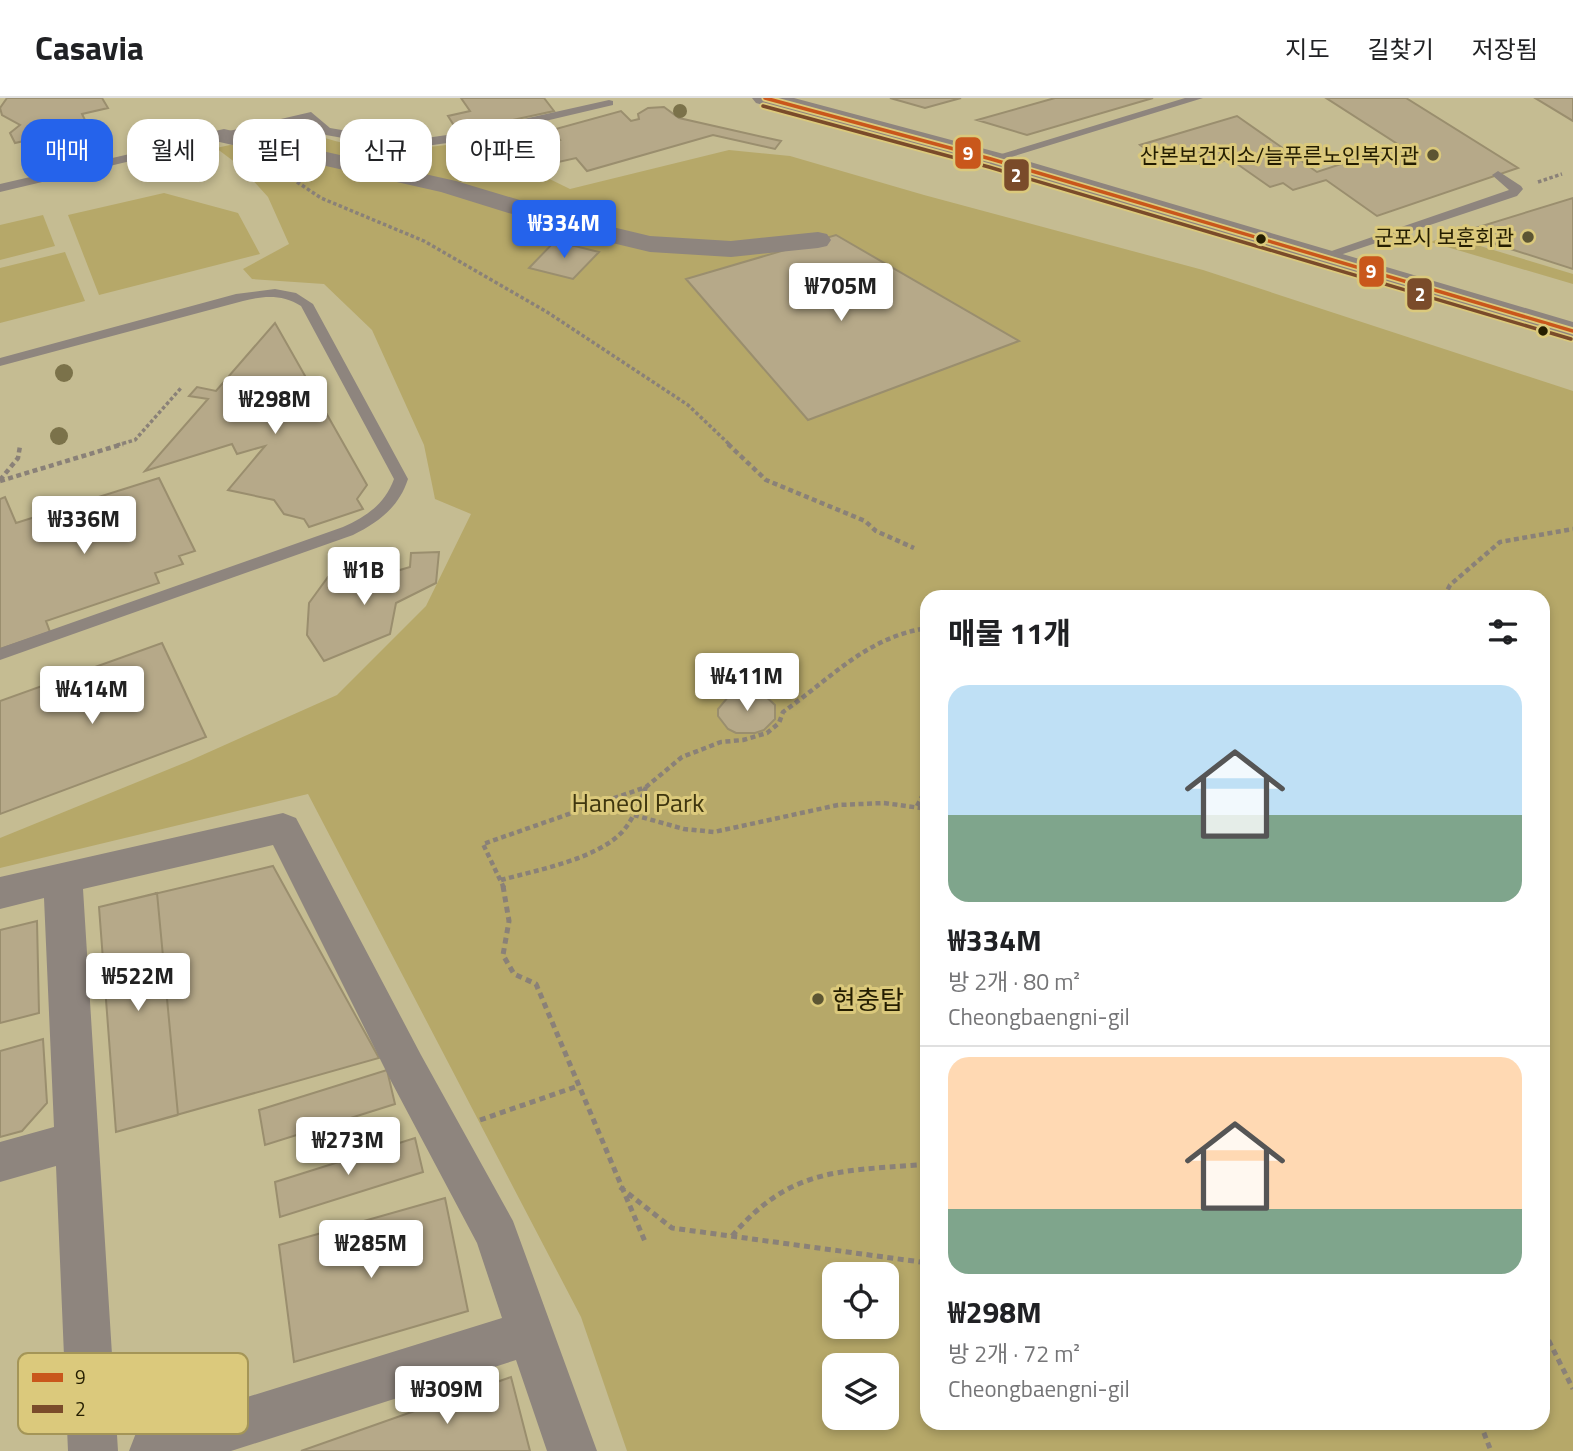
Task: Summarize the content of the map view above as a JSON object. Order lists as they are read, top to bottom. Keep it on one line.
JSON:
{"parks":["Haneol Park"],"places":["산본보건지소/늘푸른노인복지관","군포시 보훈회관","현충탑"],"lines":["transit line 9","transit line 2"],"legend":["9","2"],"page":{"header":"Casavia","nav":["지도","길찾기","저장됨"],"chip":["매매","월세","필터","신규","아파트"],"price":["₩334M","₩705M","₩298M","₩336M","₩1B","₩411M","₩414M","₩522M","₩273M","₩285M","₩309M"],"heading":"매물 11개","list":[{"name":"₩334M","note":"방 2개 · 80 m² · Cheongbaengni-gil"},{"name":"₩298M","note":"방 2개 · 72 m² · Cheongbaengni-gil"}]}}
